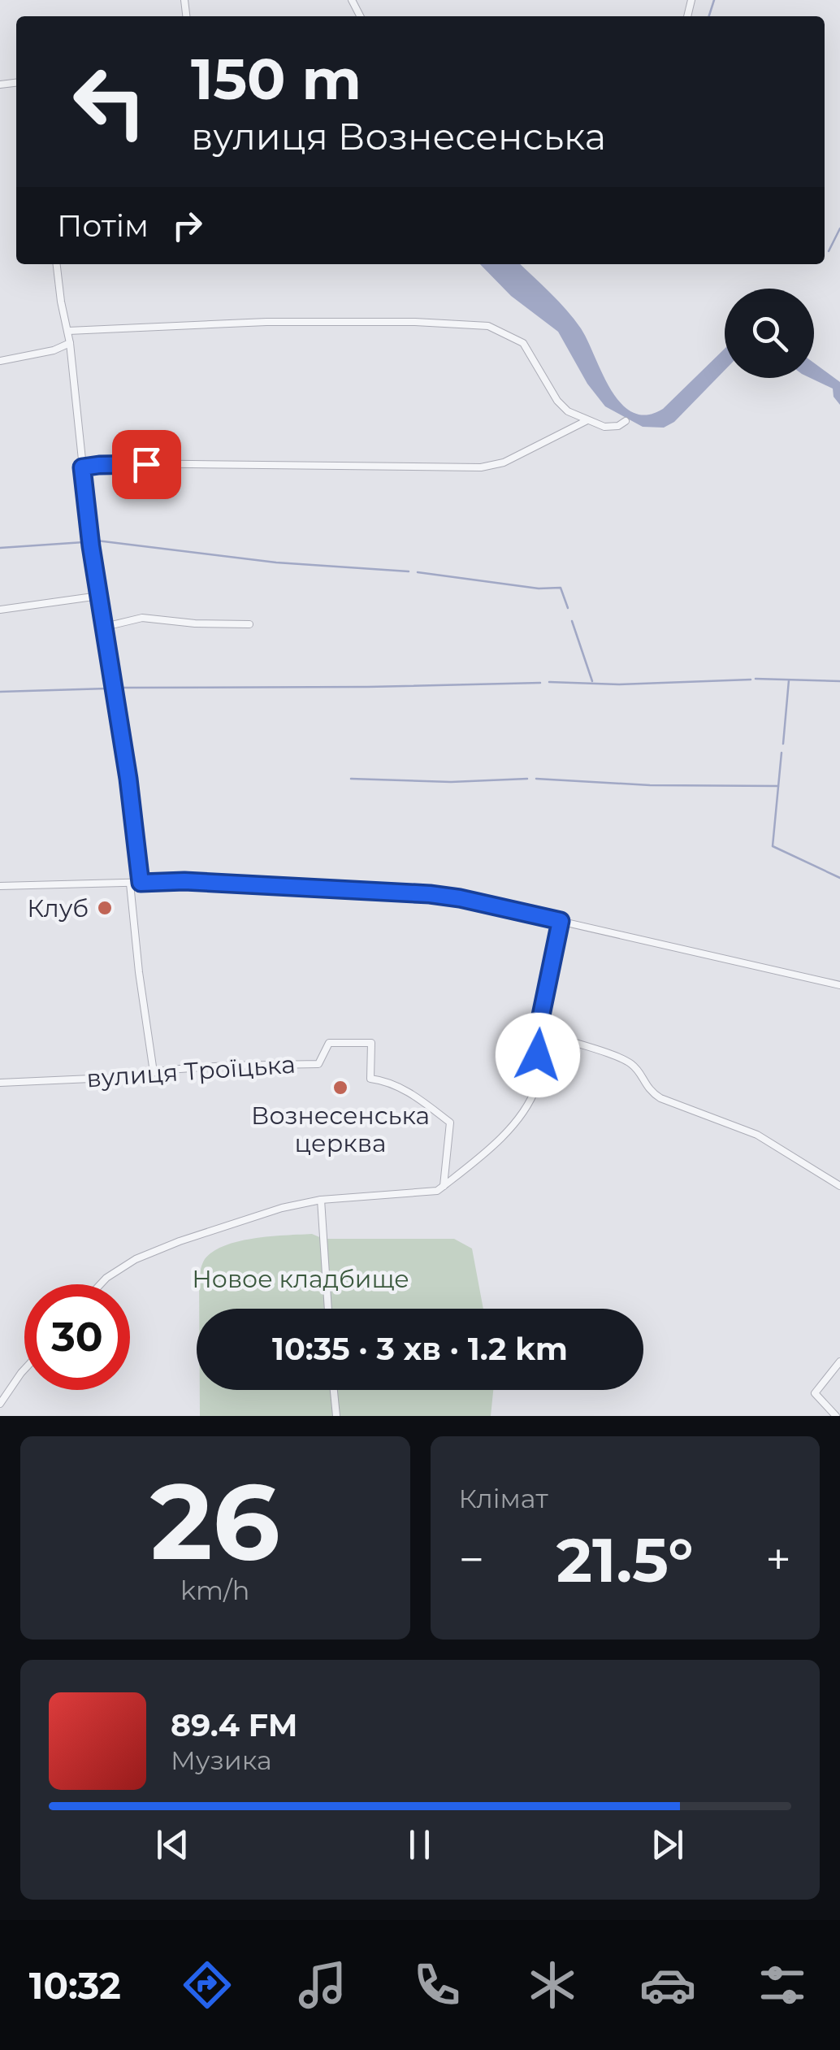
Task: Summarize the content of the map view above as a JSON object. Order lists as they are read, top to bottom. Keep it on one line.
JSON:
{"streets":{"street":["вулиця Троїцька"]},"parks":["Новое кладбище"],"places":["Клуб","Вознесенська церква"],"page":{"turn":["150 m","вулиця Вознесенська"],"then":"Потім","limit":"30","trip":"10:35 · 3 хв · 1.2 km","tile":[["26","km/h"],"Клімат"],"heat":["−","21.5°","+"],"song":["89.4 FM","Музика"],"tabs":"10:32"}}
